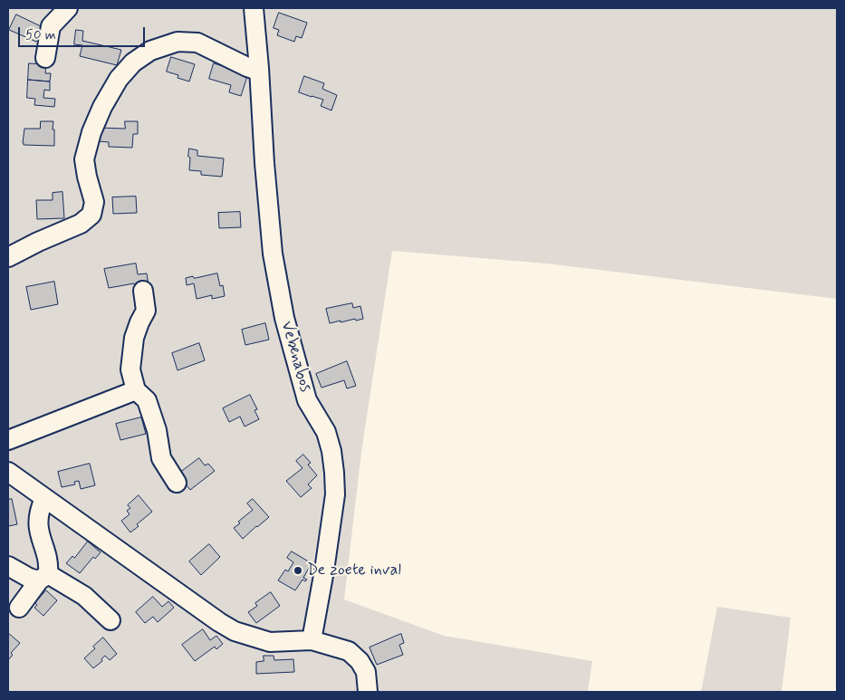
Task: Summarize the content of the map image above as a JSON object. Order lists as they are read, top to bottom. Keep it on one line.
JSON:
{"streets":{"street":["Vebenabos"]},"places":["De zoete inval"],"scale_bar":"50 m"}
